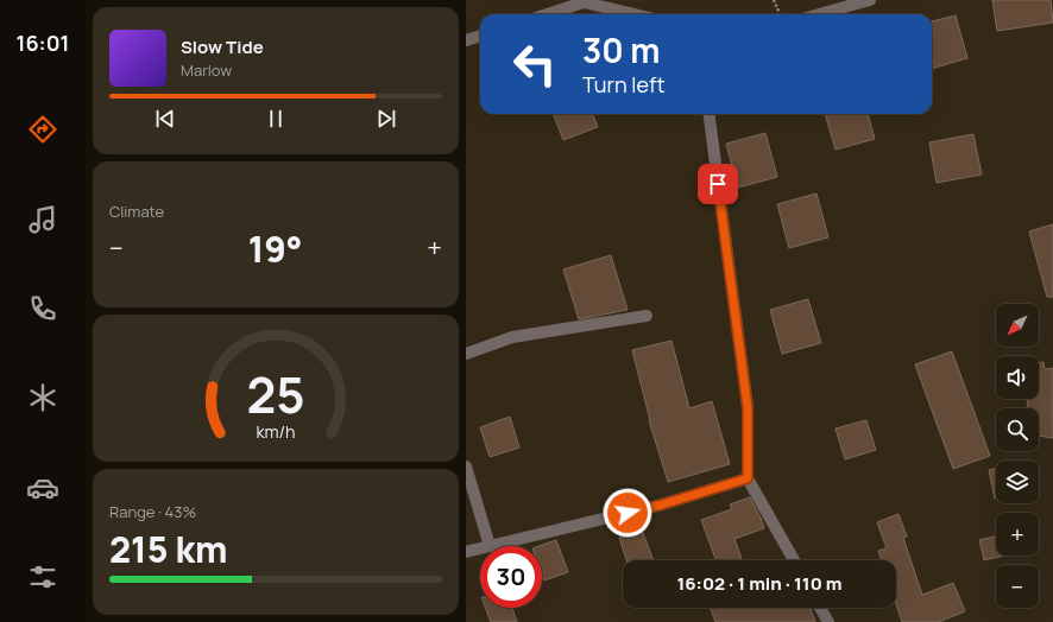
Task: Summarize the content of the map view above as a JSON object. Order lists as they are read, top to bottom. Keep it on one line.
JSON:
{"north":"bottom left","page":{"tabs":"16:01","turn":["30 m","Turn left"],"song":["Slow Tide","Marlow"],"tile":["Climate",["Range · 43%","215 km"]],"heat":["−","19°","+"],"map_buttons":["+","−"],"limit":"30","trip":"16:02 · 1 min · 110 m","gauge":["25","km/h"]}}
